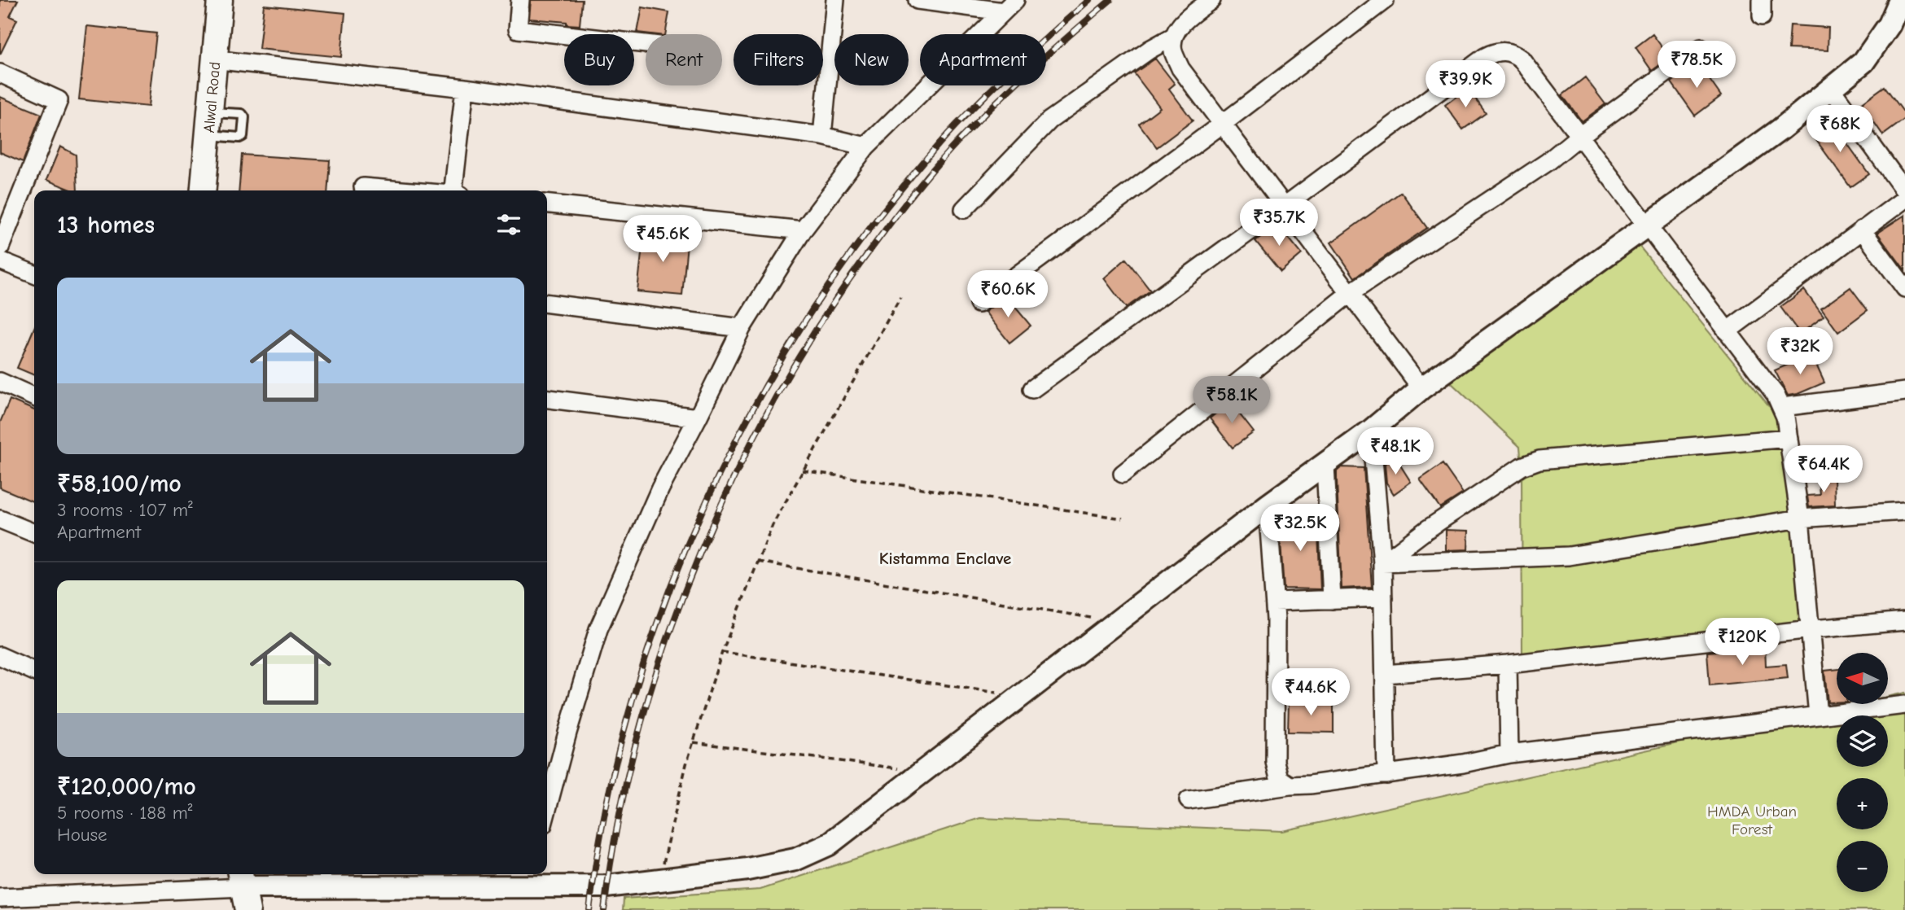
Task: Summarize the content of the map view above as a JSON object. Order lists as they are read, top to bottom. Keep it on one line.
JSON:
{"streets":{"main road":["Alwal Road"]},"districts":["Kistamma Enclave"],"parks":["HMDA Urban Forest"],"north":"left","page":{"chip":["Buy","Rent","Filters","New","Apartment"],"price":["₹78.5K","₹39.9K","₹68K","₹35.7K","₹45.6K","₹60.6K","₹32K","₹58.1K","₹48.1K","₹64.4K","₹32.5K","₹120K","₹44.6K"],"heading":"13 homes","list":[{"name":"₹58,100/mo","note":"3 rooms · 107 m² · Apartment"},{"name":"₹120,000/mo","note":"5 rooms · 188 m² · House"}],"map_buttons":["+","−"]}}
